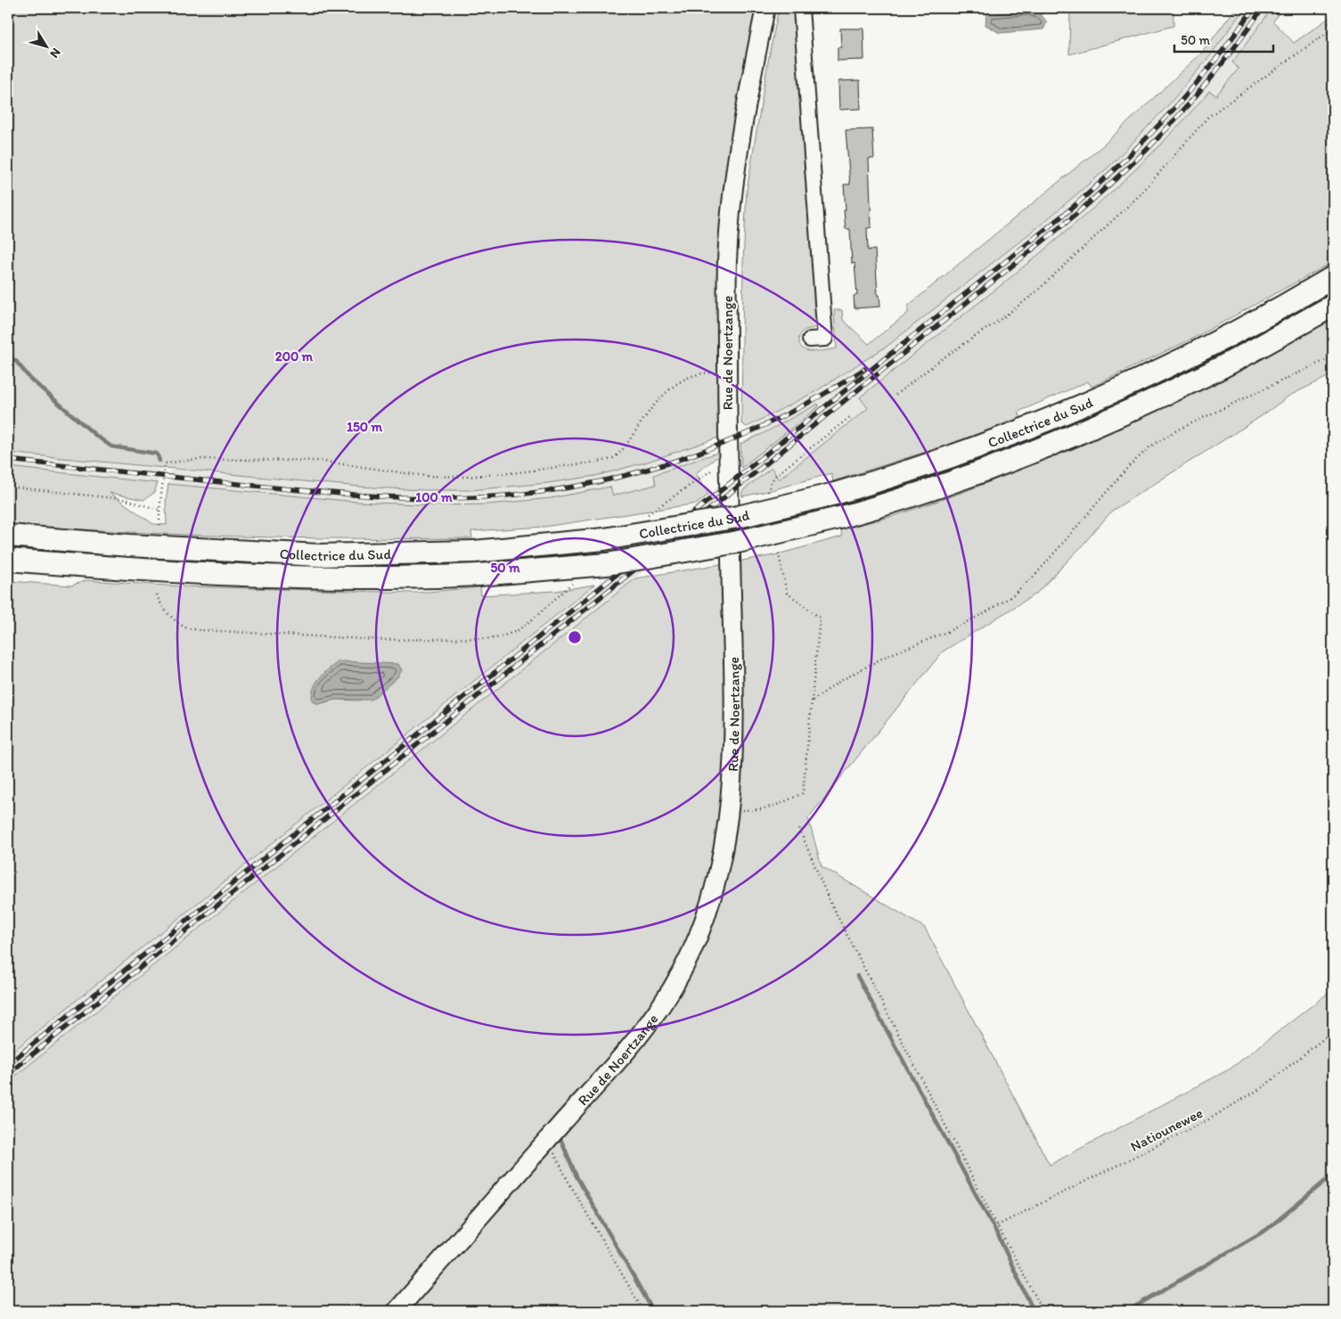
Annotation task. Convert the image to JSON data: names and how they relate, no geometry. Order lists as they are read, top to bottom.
{
  "streets": {
    "highway": ["Collectrice du Sud"],
    "main road": ["Rue de Noertzange"],
    "path": ["Natiounewee"]
  },
  "scale_bar": "50 m",
  "north": "bottom right",
  "rings": [
    "200 m",
    "150 m",
    "100 m",
    "50 m"
  ]
}
